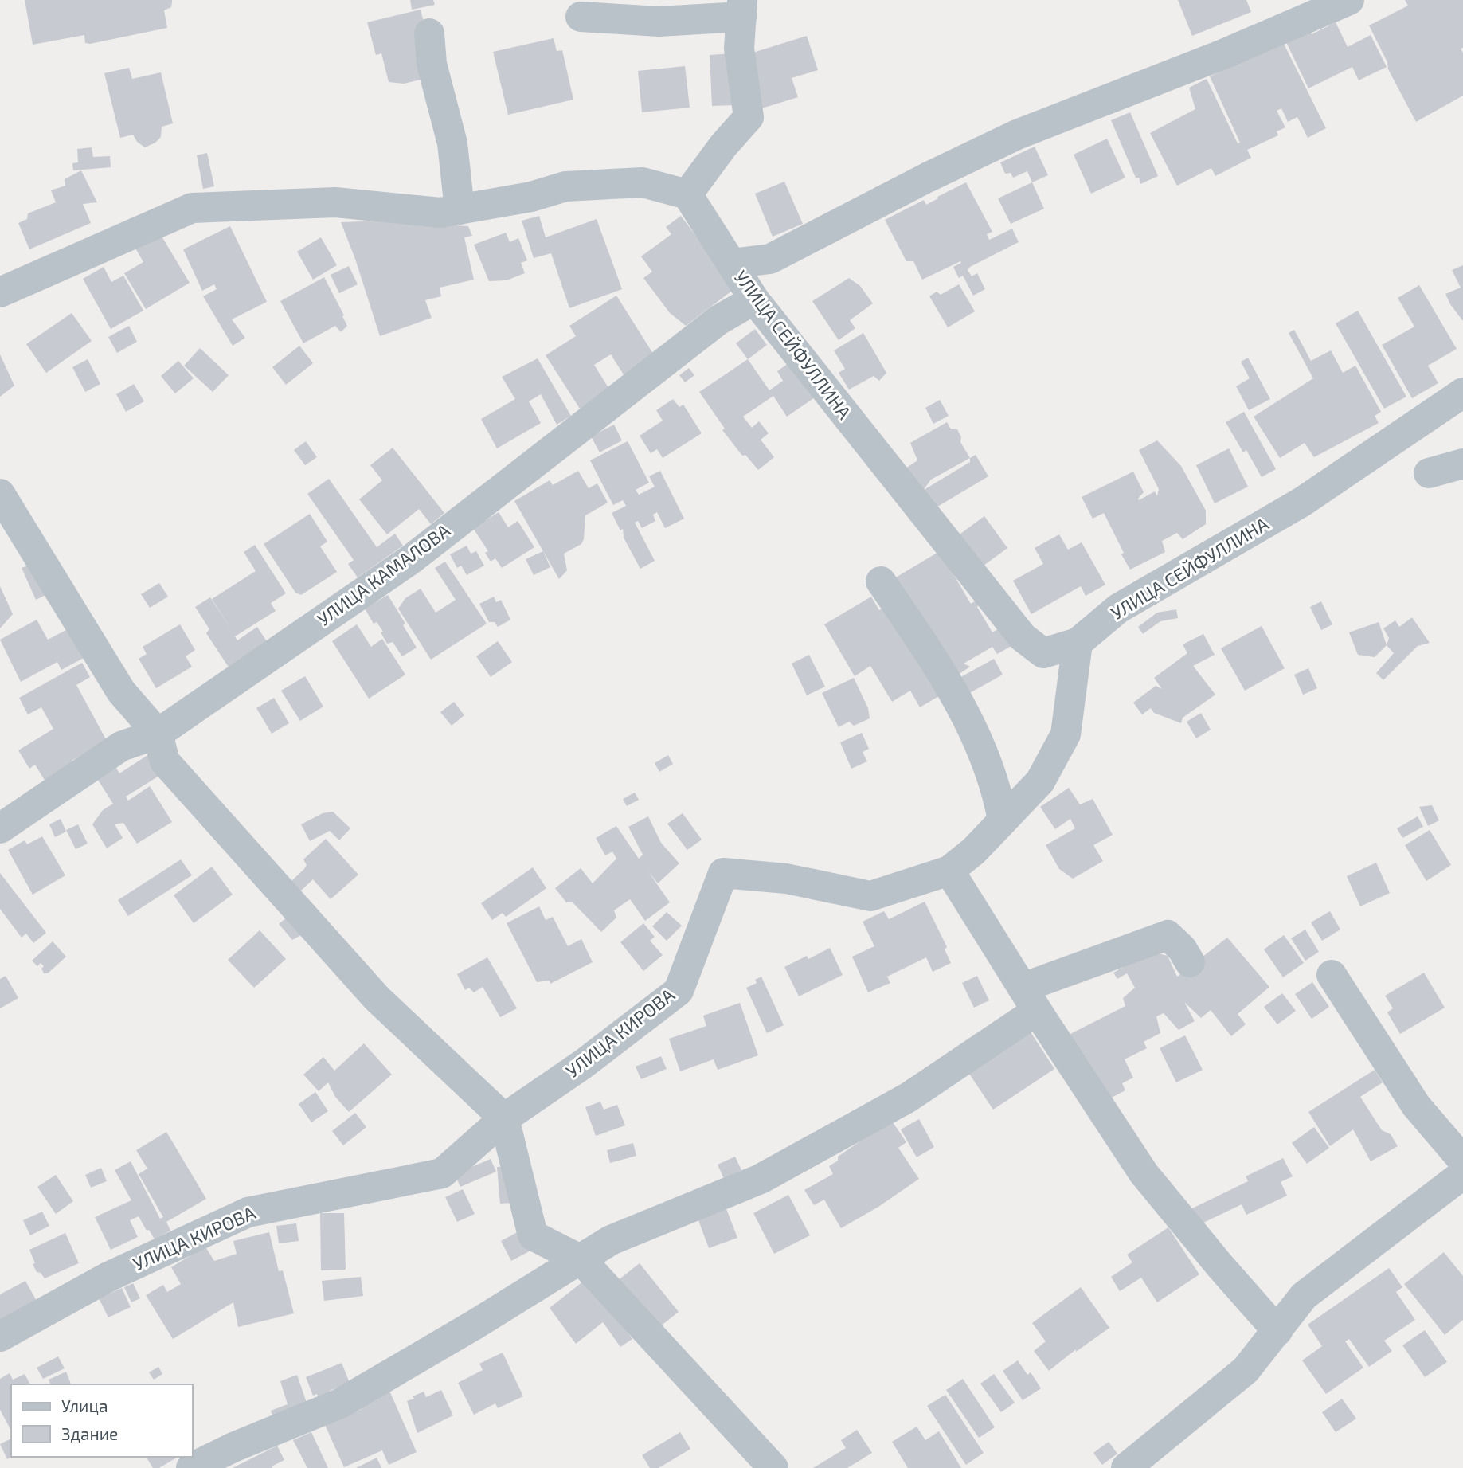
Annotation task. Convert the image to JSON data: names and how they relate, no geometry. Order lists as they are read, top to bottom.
{
  "streets": {
    "street": ["УЛИЦА СЕЙФУЛЛИНА", "УЛИЦА КАМАЛОВА", "УЛИЦА КИРОВА"]
  },
  "crossings": [
    ["УЛИЦА СЕЙФУЛЛИНА", "УЛИЦА КАМАЛОВА"],
    ["УЛИЦА СЕЙФУЛЛИНА", "УЛИЦА КИРОВА"]
  ],
  "legend": ["Улица", "Здание"]
}
